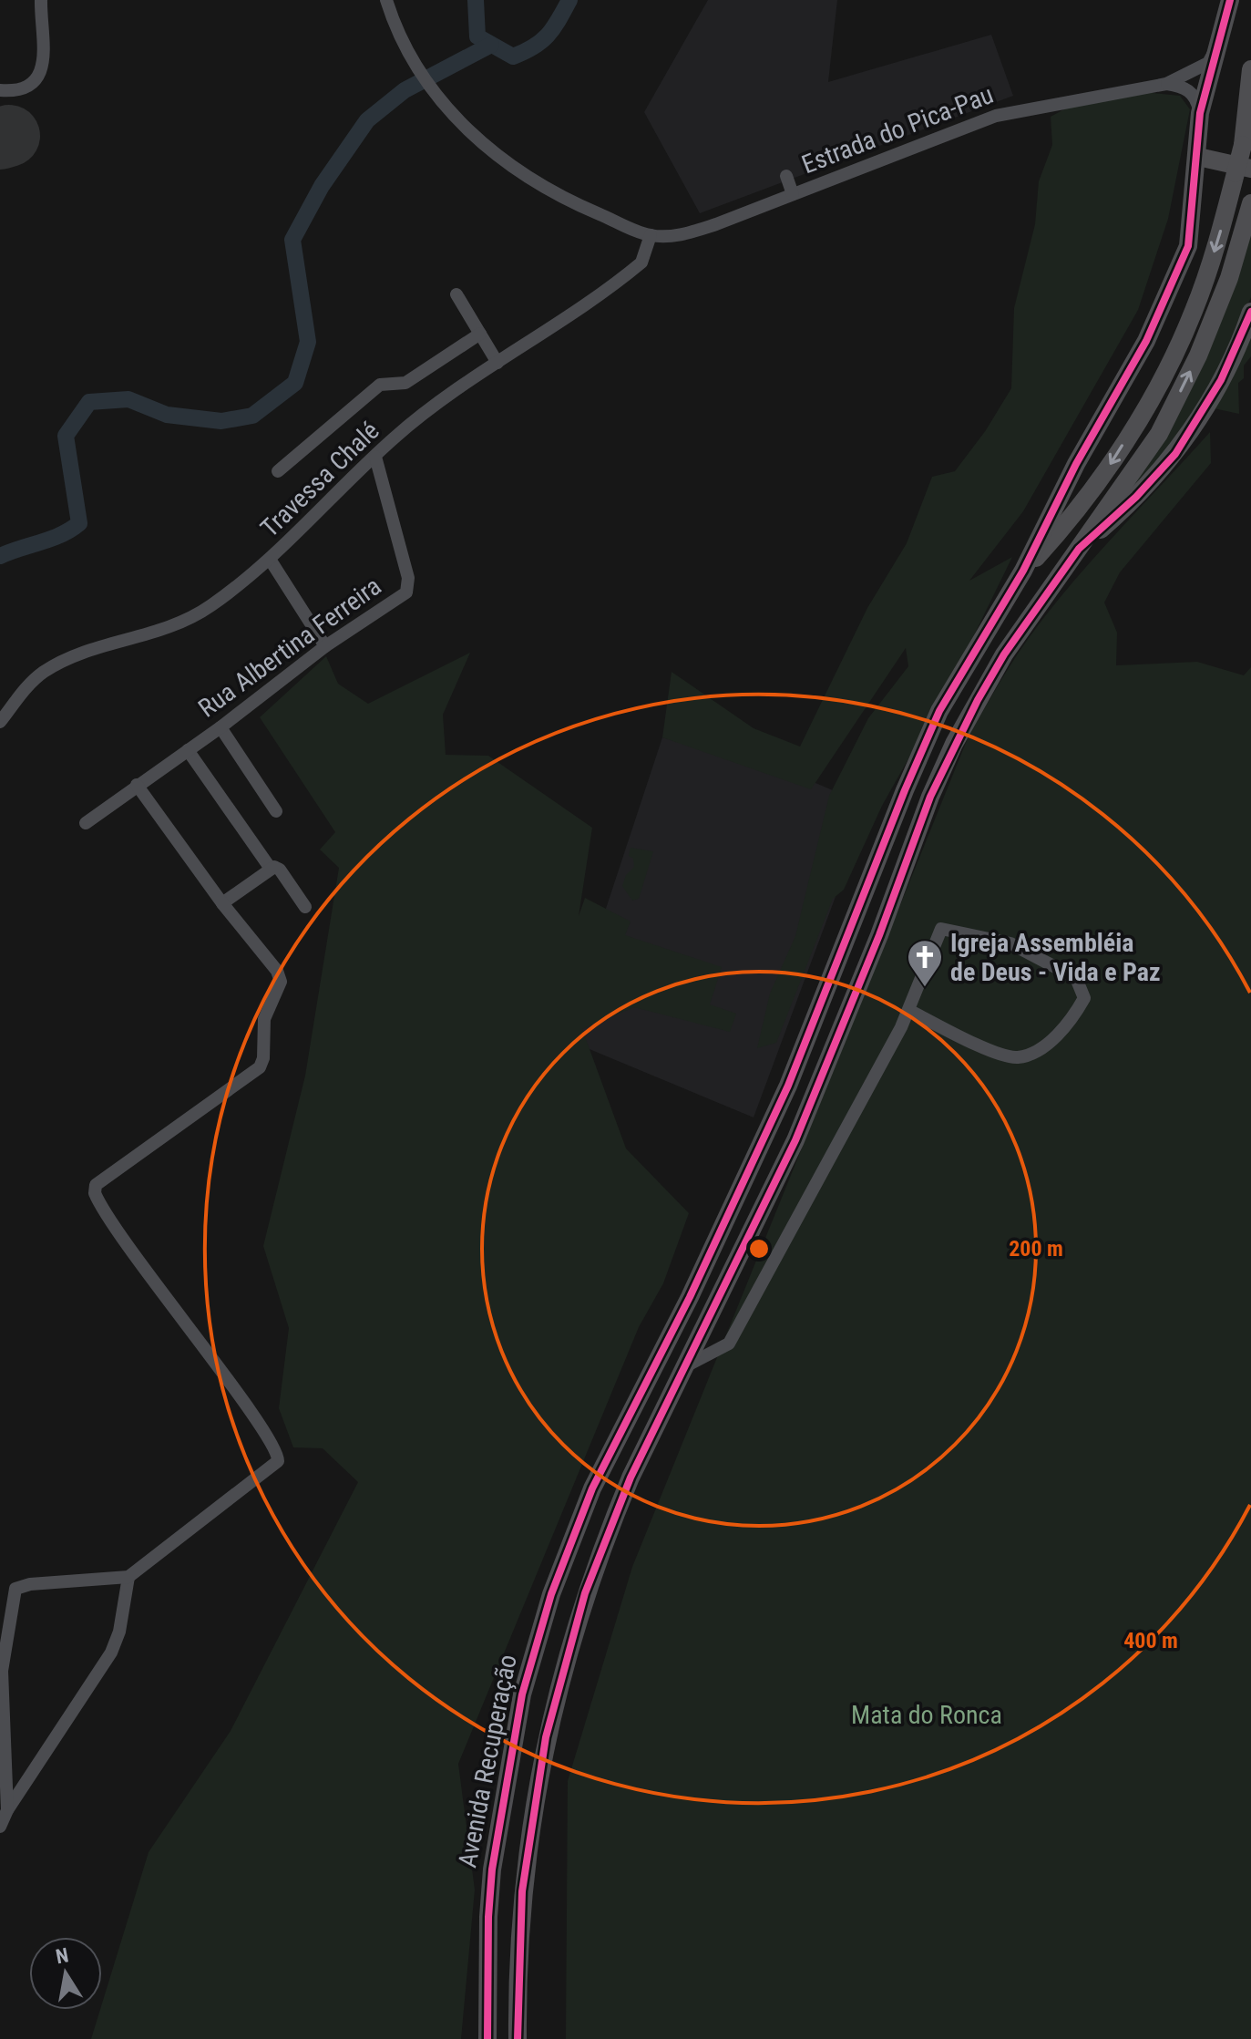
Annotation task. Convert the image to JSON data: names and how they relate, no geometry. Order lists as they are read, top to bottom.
{
  "streets": {
    "highway": ["Avenida Recuperação"],
    "street": ["Estrada do Pica-Pau", "Travessa Chalé", "Rua Albertina Ferreira"]
  },
  "crossings": [
    ["Estrada do Pica-Pau", "Travessa Chalé"],
    ["Travessa Chalé", "Rua Albertina Ferreira"]
  ],
  "parks": ["Mata do Ronca"],
  "places": {
    "church": ["Igreja Assembléia de Deus - Vida e Paz"]
  },
  "north": "top",
  "rings": ["200 m", "400 m"]
}
